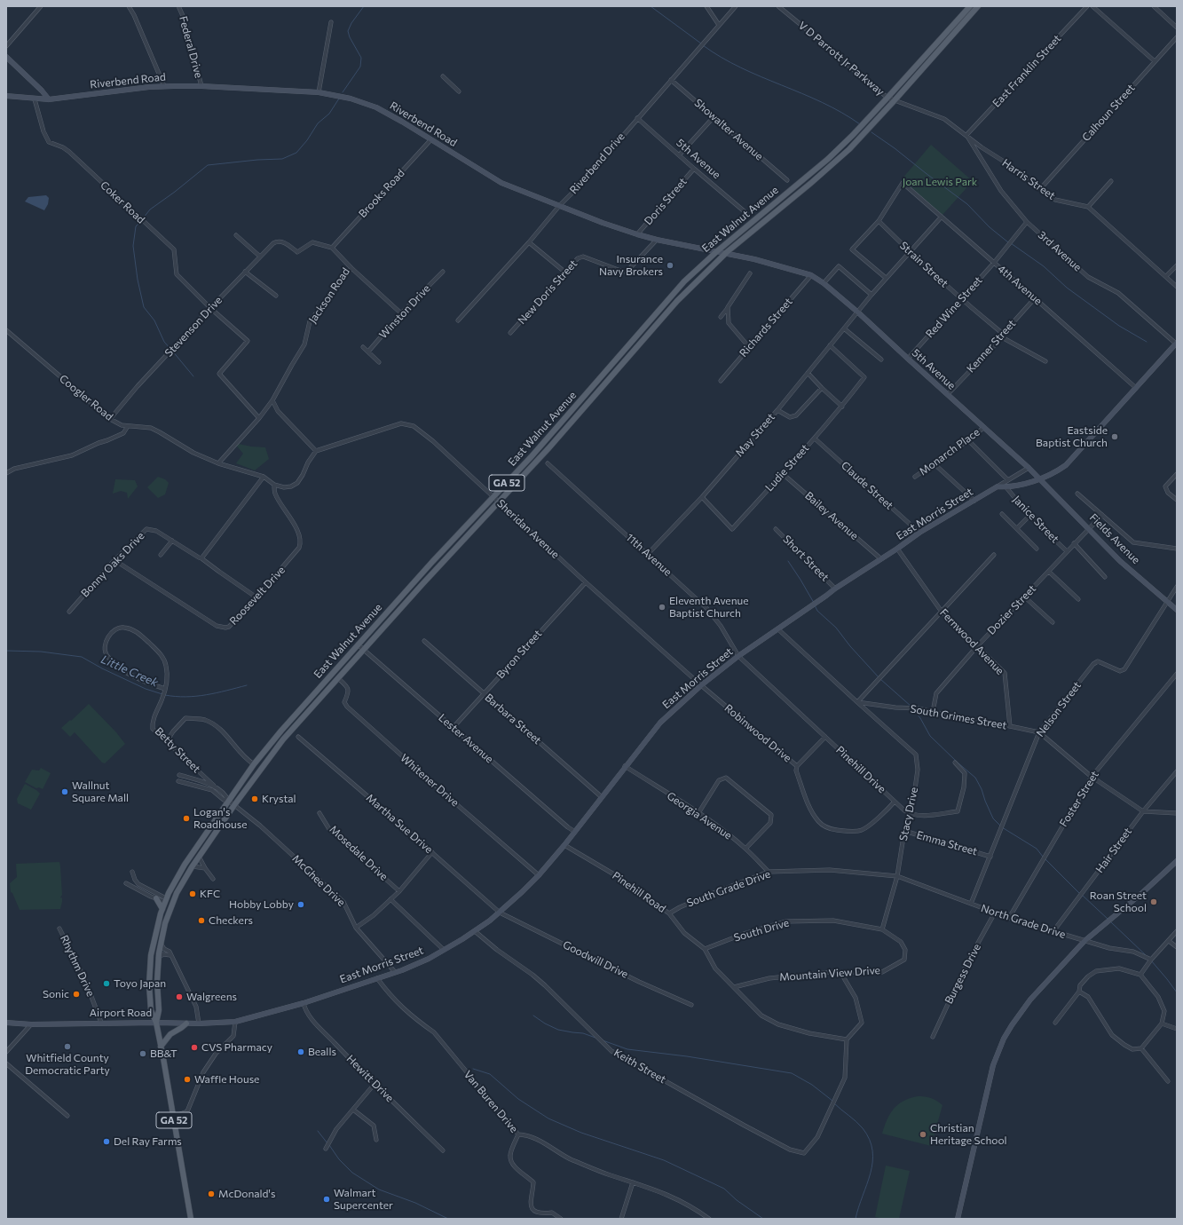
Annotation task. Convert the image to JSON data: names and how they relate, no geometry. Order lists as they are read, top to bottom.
{
  "streets": {
    "main road": ["East Walnut Avenue", "GA 52"],
    "street": [
      "Federal Drive",
      "V D Parrott Jr Parkway",
      "East Franklin Street",
      "Riverbend Road",
      "Calhoun Street",
      "Showalter Avenue",
      "5th Avenue",
      "Riverbend Drive",
      "Harris Street",
      "Brooks Road",
      "Doris Street",
      "Coker Road",
      "3rd Avenue",
      "Strain Street",
      "4th Avenue",
      "New Doris Street",
      "Jackson Road",
      "Red Wine Street",
      "Winston Drive",
      "Stevenson Drive",
      "Richards Street",
      "Kenner Street",
      "Coogler Road",
      "May Street",
      "Monarch Place",
      "Ludie Street",
      "Claude Street",
      "East Morris Street",
      "Bailey Avenue",
      "Janice Street",
      "Sheridan Avenue",
      "Fields Avenue",
      "11th Avenue",
      "Short Street",
      "Bonny Oaks Drive",
      "Roosevelt Drive",
      "Dozier Street",
      "Fernwood Avenue",
      "Byron Street",
      "Nelson Street",
      "South Grimes Street",
      "Barbara Street",
      "Robinwood Drive",
      "Lester Avenue",
      "Betty Street",
      "Pinehill Drive",
      "Whitener Drive",
      "Foster Street",
      "Stacy Drive",
      "Georgia Avenue",
      "Martha Sue Drive",
      "Emma Street",
      "Hair Street",
      "Mosedale Drive",
      "McGhee Drive",
      "South Grade Drive",
      "Pinehill Road",
      "North Grade Drive",
      "South Drive",
      "Goodwill Drive",
      "Rhythm Drive",
      "Mountain View Drive",
      "Burgess Drive",
      "Airport Road",
      "Keith Street",
      "Hewitt Drive",
      "Van Buren Drive"
    ]
  },
  "crossings": [
    ["Federal Drive", "Riverbend Road"],
    ["V D Parrott Jr Parkway", "Harris Street"],
    ["V D Parrott Jr Parkway", "East Walnut Avenue"],
    ["East Franklin Street", "Harris Street"],
    ["East Franklin Street", "3rd Avenue"],
    ["Riverbend Road", "5th Avenue"],
    ["Riverbend Road", "Riverbend Drive"],
    ["Riverbend Road", "Brooks Road"],
    ["Riverbend Road", "Doris Street"],
    ["Riverbend Road", "Coker Road"],
    ["Riverbend Road", "East Walnut Avenue"],
    ["Riverbend Road", "New Doris Street"],
    ["Riverbend Road", "Richards Street"],
    ["Calhoun Street", "Harris Street"],
    ["Showalter Avenue", "Riverbend Drive"],
    ["5th Avenue", "Riverbend Drive"],
    ["5th Avenue", "Doris Street"],
    ["5th Avenue", "Red Wine Street"],
    ["5th Avenue", "Richards Street"],
    ["5th Avenue", "Kenner Street"],
    ["5th Avenue", "May Street"],
    ["5th Avenue", "Monarch Place"],
    ["5th Avenue", "Fields Avenue"],
    ["Harris Street", "East Walnut Avenue"],
    ["Harris Street", "3rd Avenue"],
    ["Brooks Road", "Jackson Road"],
    ["Brooks Road", "Stevenson Drive"],
    ["Coker Road", "Jackson Road"],
    ["Coker Road", "Stevenson Drive"],
    ["East Walnut Avenue", "Sheridan Avenue"],
    ["East Walnut Avenue", "Lester Avenue"],
    ["East Walnut Avenue", "Betty Street"],
    ["East Walnut Avenue", "Whitener Drive"],
    ["East Walnut Avenue", "McGhee Drive"],
    ["East Walnut Avenue", "Airport Road"],
    ["3rd Avenue", "Red Wine Street"],
    ["Strain Street", "4th Avenue"],
    ["Strain Street", "Red Wine Street"],
    ["Strain Street", "Kenner Street"],
    ["Strain Street", "May Street"],
    ["4th Avenue", "Red Wine Street"],
    ["4th Avenue", "Kenner Street"],
    ["4th Avenue", "May Street"],
    ["Jackson Road", "Stevenson Drive"],
    ["Stevenson Drive", "Coogler Road"],
    ["Coogler Road", "Roosevelt Drive"],
    ["May Street", "Ludie Street"],
    ["May Street", "11th Avenue"],
    ["Ludie Street", "Claude Street"],
    ["Ludie Street", "Bailey Avenue"],
    ["Claude Street", "East Morris Street"],
    ["East Morris Street", "Bailey Avenue"],
    ["East Morris Street", "Sheridan Avenue"],
    ["East Morris Street", "11th Avenue"],
    ["East Morris Street", "Short Street"],
    ["East Morris Street", "Fernwood Avenue"],
    ["East Morris Street", "Barbara Street"],
    ["East Morris Street", "Robinwood Drive"],
    ["East Morris Street", "Lester Avenue"],
    ["East Morris Street", "Pinehill Drive"],
    ["East Morris Street", "Whitener Drive"],
    ["East Morris Street", "Georgia Avenue"],
    ["East Morris Street", "Martha Sue Drive"],
    ["East Morris Street", "McGhee Drive"],
    ["East Morris Street", "Pinehill Road"],
    ["East Morris Street", "Goodwill Drive"],
    ["East Morris Street", "Airport Road"],
    ["East Morris Street", "Keith Street"],
    ["East Morris Street", "Hewitt Drive"],
    ["East Morris Street", "Van Buren Drive"],
    ["Janice Street", "Dozier Street"],
    ["Sheridan Avenue", "Byron Street"],
    ["Sheridan Avenue", "Robinwood Drive"],
    ["Fields Avenue", "Dozier Street"],
    ["Fields Avenue", "Nelson Street"],
    ["11th Avenue", "Pinehill Drive"],
    ["Bonny Oaks Drive", "Roosevelt Drive"],
    ["Dozier Street", "Fernwood Avenue"],
    ["Dozier Street", "South Grimes Street"],
    ["Fernwood Avenue", "South Grimes Street"],
    ["Byron Street", "Barbara Street"],
    ["Byron Street", "Lester Avenue"],
    ["Nelson Street", "South Grimes Street"],
    ["Nelson Street", "Emma Street"],
    ["Nelson Street", "North Grade Drive"],
    ["South Grimes Street", "Stacy Drive"],
    ["Robinwood Drive", "Pinehill Drive"],
    ["Betty Street", "McGhee Drive"],
    ["Pinehill Drive", "Stacy Drive"],
    ["Foster Street", "North Grade Drive"],
    ["Stacy Drive", "Emma Street"],
    ["Stacy Drive", "South Grade Drive"],
    ["Stacy Drive", "North Grade Drive"],
    ["Stacy Drive", "South Drive"],
    ["Stacy Drive", "Mountain View Drive"],
    ["Georgia Avenue", "South Grade Drive"],
    ["Martha Sue Drive", "Goodwill Drive"],
    ["Hair Street", "North Grade Drive"],
    ["South Grade Drive", "Pinehill Road"],
    ["South Grade Drive", "North Grade Drive"],
    ["Pinehill Road", "South Drive"],
    ["Pinehill Road", "Mountain View Drive"],
    ["Pinehill Road", "Keith Street"],
    ["North Grade Drive", "Burgess Drive"],
    ["South Drive", "Mountain View Drive"],
    ["Rhythm Drive", "Airport Road"]
  ],
  "water": ["Little Creek"],
  "parks": ["Joan Lewis Park"],
  "places": [
    "Insurance Navy Brokers",
    "Eastside Baptist Church",
    "Eleventh Avenue Baptist Church",
    "Wallnut Square Mall",
    "Krystal",
    "Logan's Roadhouse",
    "KFC",
    "Roan Street School",
    "Hobby Lobby",
    "Checkers",
    "Toyo Japan",
    "Sonic",
    "Walgreens",
    "Whitfield County Democratic Party",
    "CVS Pharmacy",
    "Bealls",
    "BB&T",
    "Waffle House",
    "Christian Heritage School",
    "Del Ray Farms",
    "McDonald's",
    "Walmart Supercenter"
  ]
}
